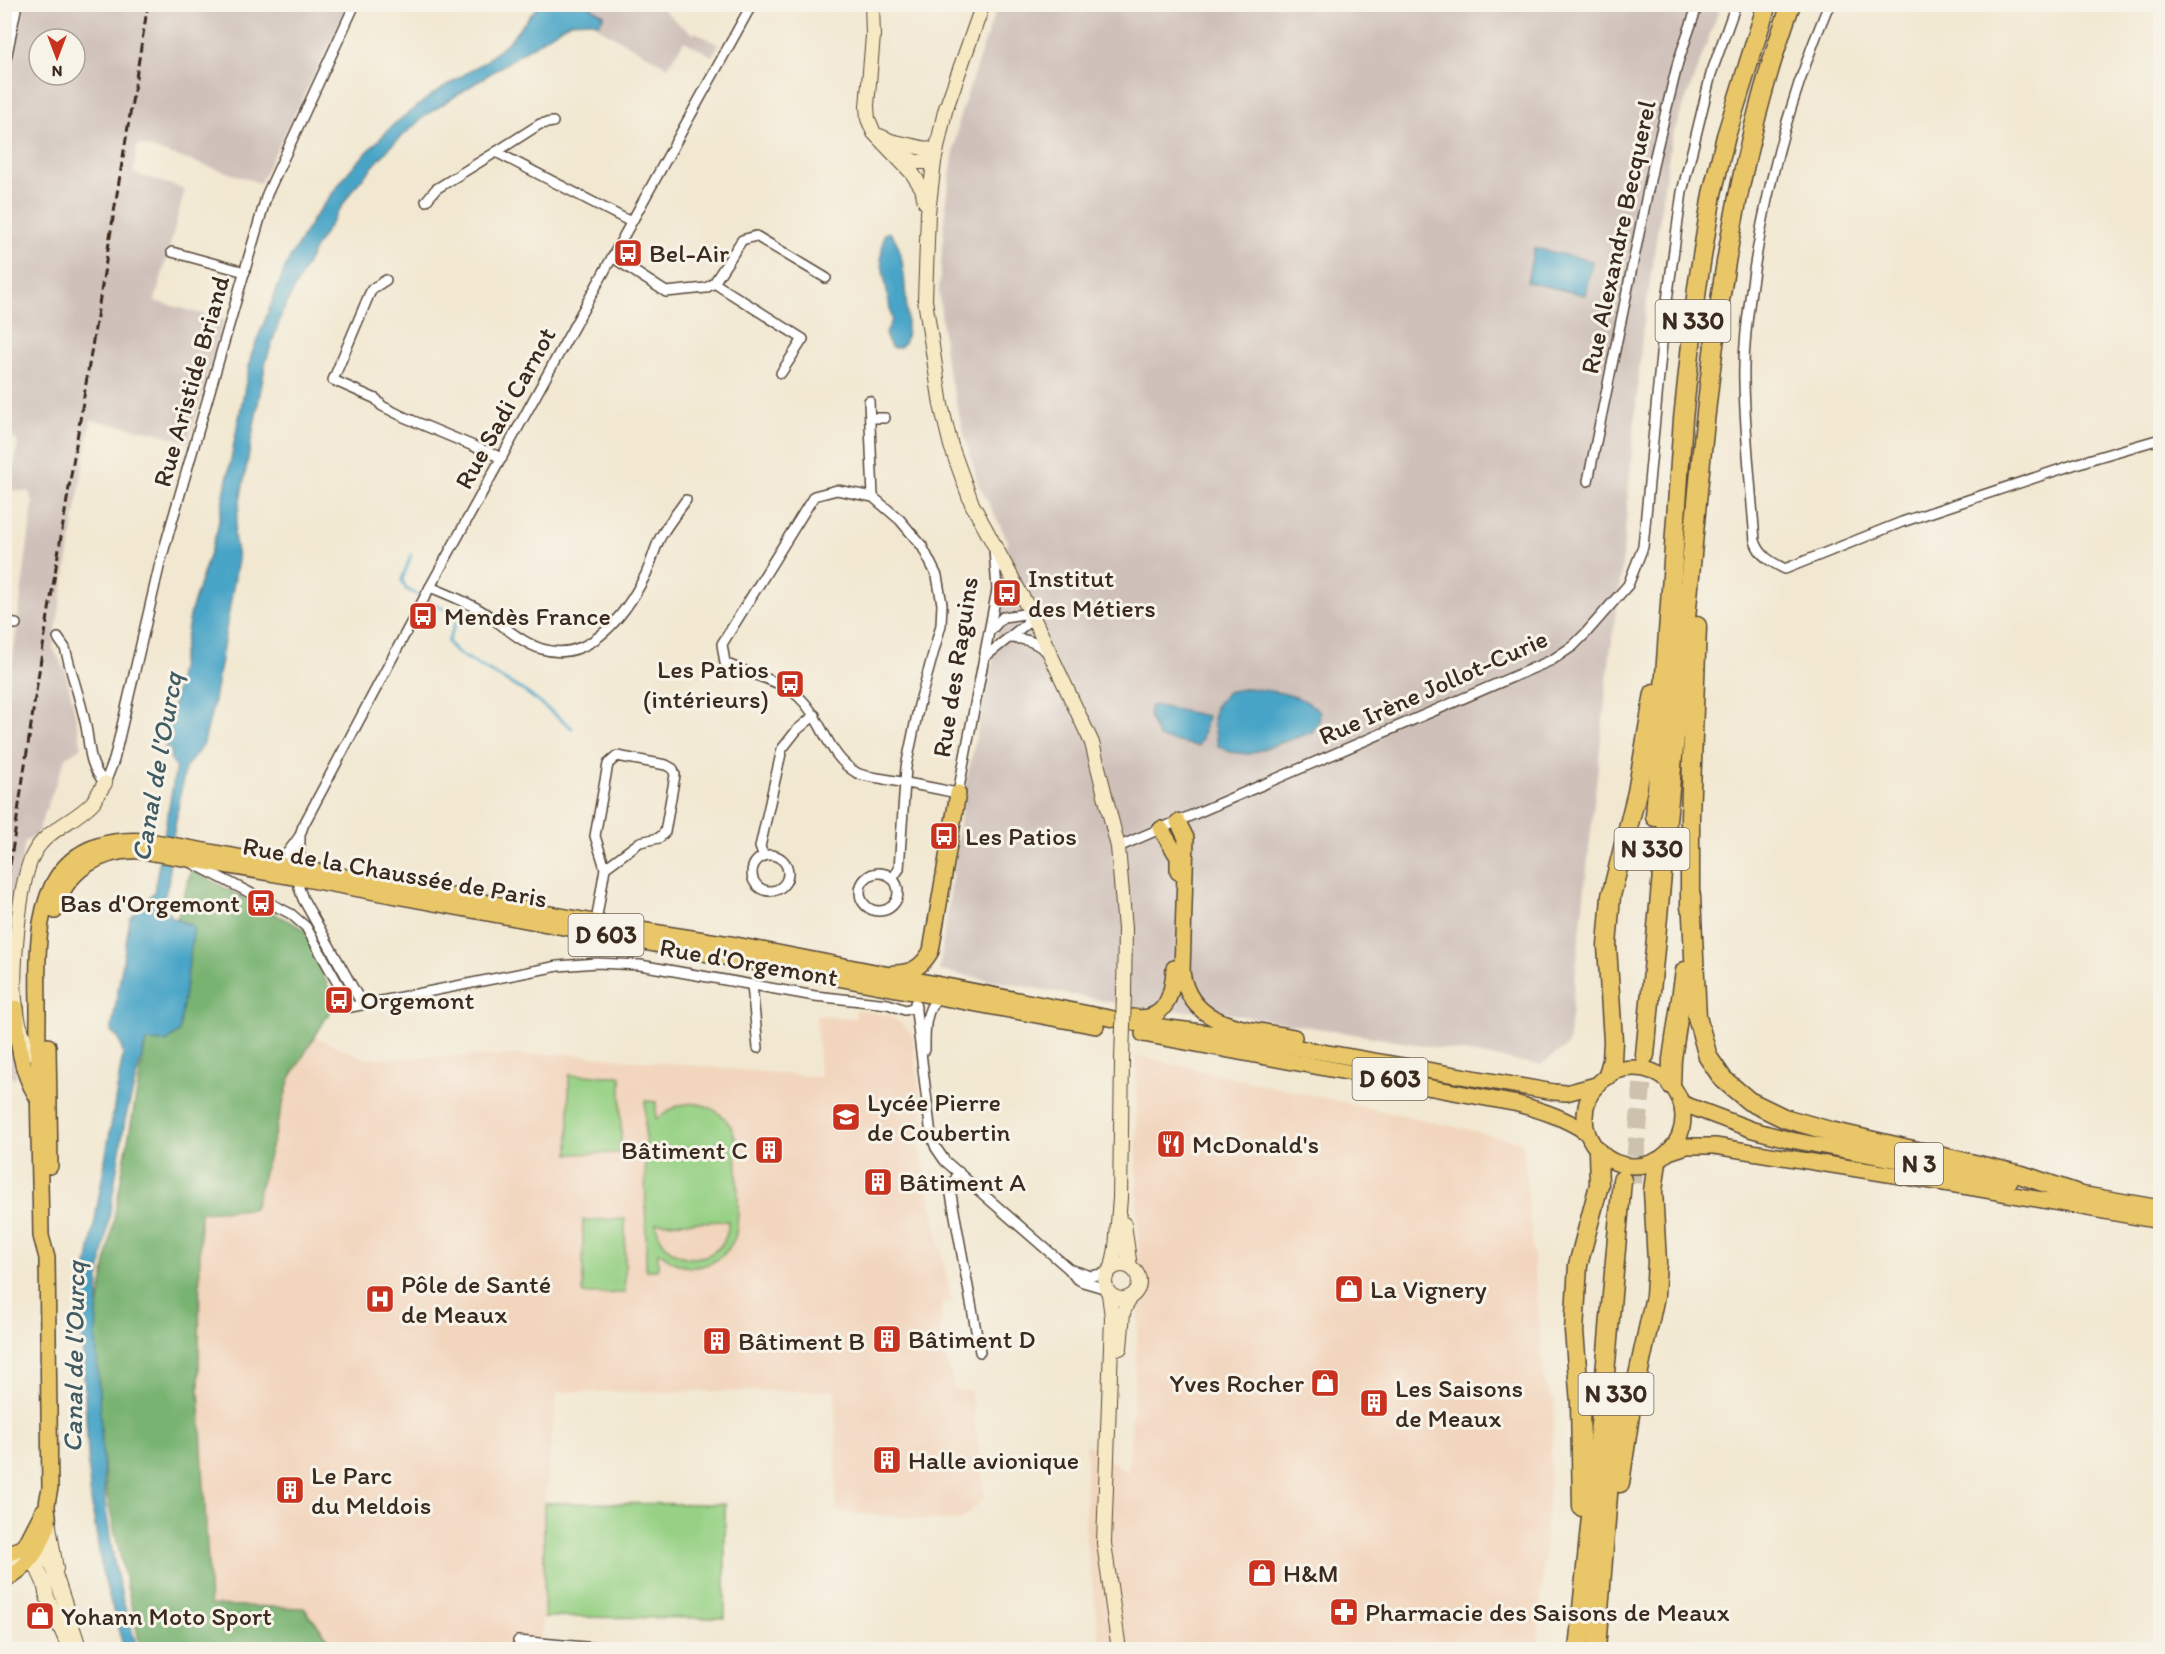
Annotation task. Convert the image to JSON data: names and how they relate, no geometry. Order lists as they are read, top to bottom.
{
  "streets": {
    "highway": ["N 330"],
    "main road": ["Rue de la Chaussée de Paris", "D 603", "N 3"],
    "street": [
      "Rue Alexandre Becquerel",
      "Rue Aristide Briand",
      "Rue Sadi Carnot",
      "Rue des Raguins",
      "Rue Irène Jollot-Curie",
      "Rue d'Orgemont"
    ]
  },
  "crossings": [
    ["Rue Sadi Carnot", "Rue de la Chaussée de Paris"],
    ["Rue de la Chaussée de Paris", "D 603"],
    ["Rue de la Chaussée de Paris", "Rue d'Orgemont"],
    ["D 603", "Rue d'Orgemont"],
    ["D 603", "N 3"]
  ],
  "water": ["Canal de l'Ourcq"],
  "places": {
    "bus stop": [
      "Bel-Air",
      "Institut des Métiers",
      "Mendès France",
      "Les Patios (intérieurs)",
      "Les Patios",
      "Bas d'Orgemont",
      "Orgemont"
    ],
    "school or university": ["Lycée Pierre de Coubertin"],
    "restaurant": ["McDonald's"],
    "building": [
      "Bâtiment C",
      "Bâtiment A",
      "Bâtiment D",
      "Bâtiment B",
      "Les Saisons de Meaux",
      "Halle avionique",
      "Le Parc du Meldois"
    ],
    "shop": [
      "La Vignery",
      "Yves Rocher",
      "H&M",
      "Yohann Moto Sport"
    ],
    "hospital": ["Pôle de Santé de Meaux"],
    "pharmacy": ["Pharmacie des Saisons de Meaux"]
  },
  "north": "bottom"
}
